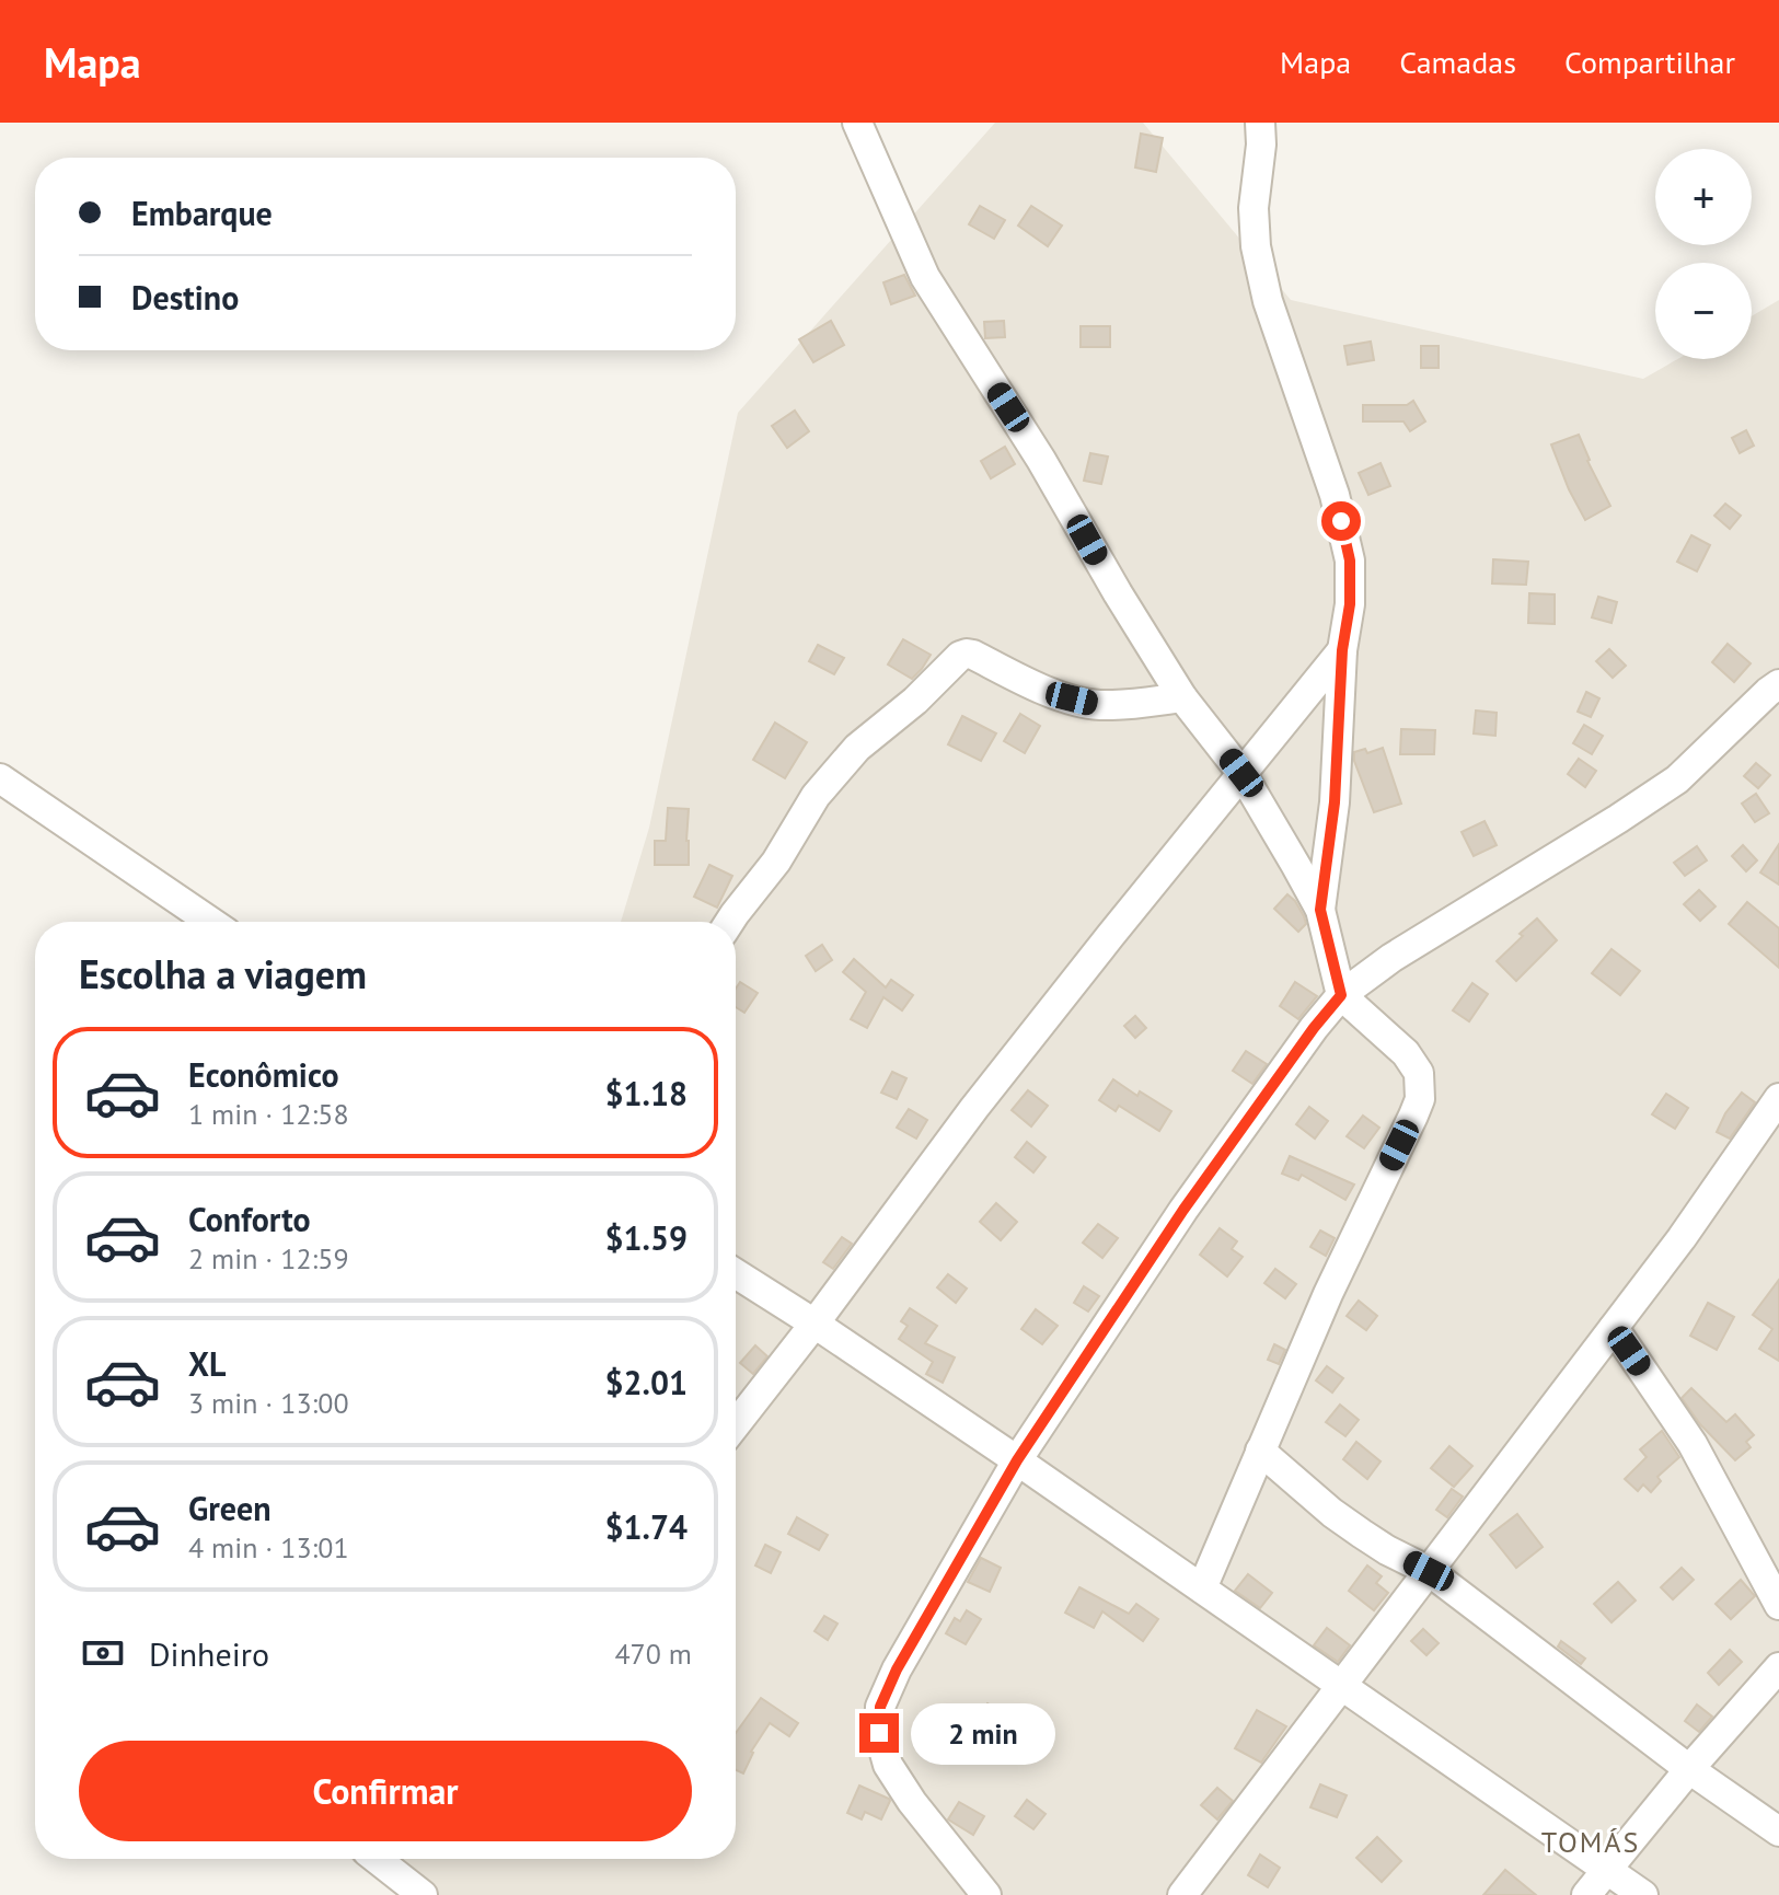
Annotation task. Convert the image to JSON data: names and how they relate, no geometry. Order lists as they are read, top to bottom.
{
  "districts": ["TOMÁS"],
  "page": {
    "header": "Mapa",
    "nav": ["Mapa", "Camadas", "Compartilhar"],
    "map_buttons": ["+", "−"],
    "banner": ["Embarque", "Destino"],
    "heading": "Escolha a viagem",
    "list": [
      {
        "name": "Econômico",
        "note": "1 min · 12:58",
        "value": "$1.18"
      },
      {
        "name": "Conforto",
        "note": "2 min · 12:59",
        "value": "$1.59"
      },
      {
        "name": "XL",
        "note": "3 min · 13:00",
        "value": "$2.01"
      },
      {
        "name": "Green",
        "note": "4 min · 13:01",
        "value": "$1.74"
      }
    ],
    "pay": ["Dinheiro", "470 m"],
    "bubble": "2 min",
    "buttons": "Confirmar"
  }
}
